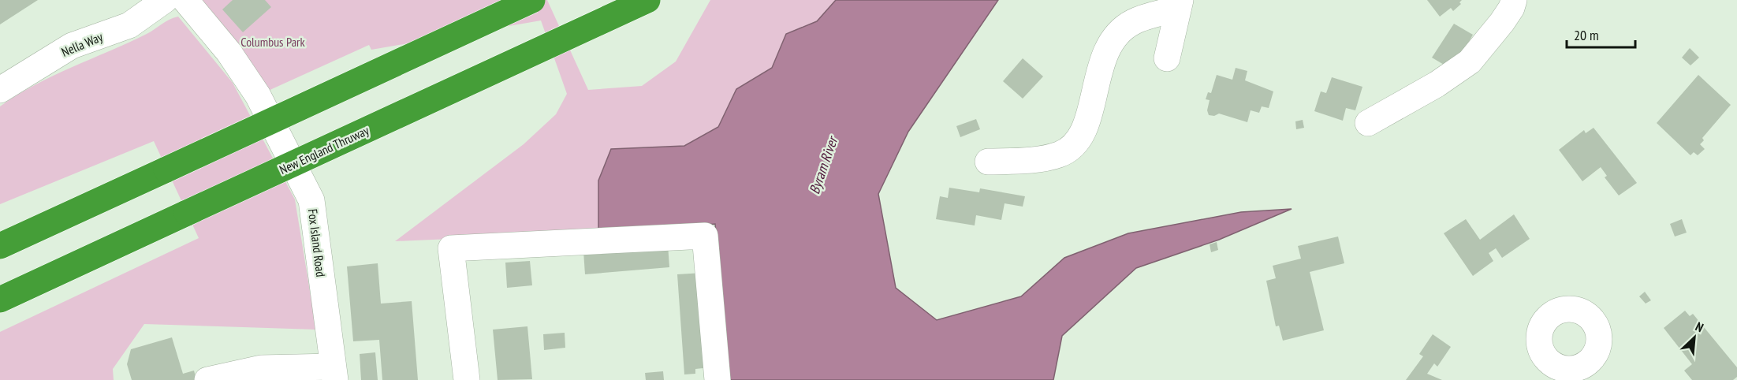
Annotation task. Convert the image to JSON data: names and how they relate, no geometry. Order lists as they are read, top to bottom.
{
  "streets": {
    "highway": ["New England Thruway"],
    "street": ["Nella Way", "Fox Island Road"]
  },
  "water": ["Byram River"],
  "parks": ["Columbus Park"],
  "scale_bar": "20 m",
  "north": "top right"
}
